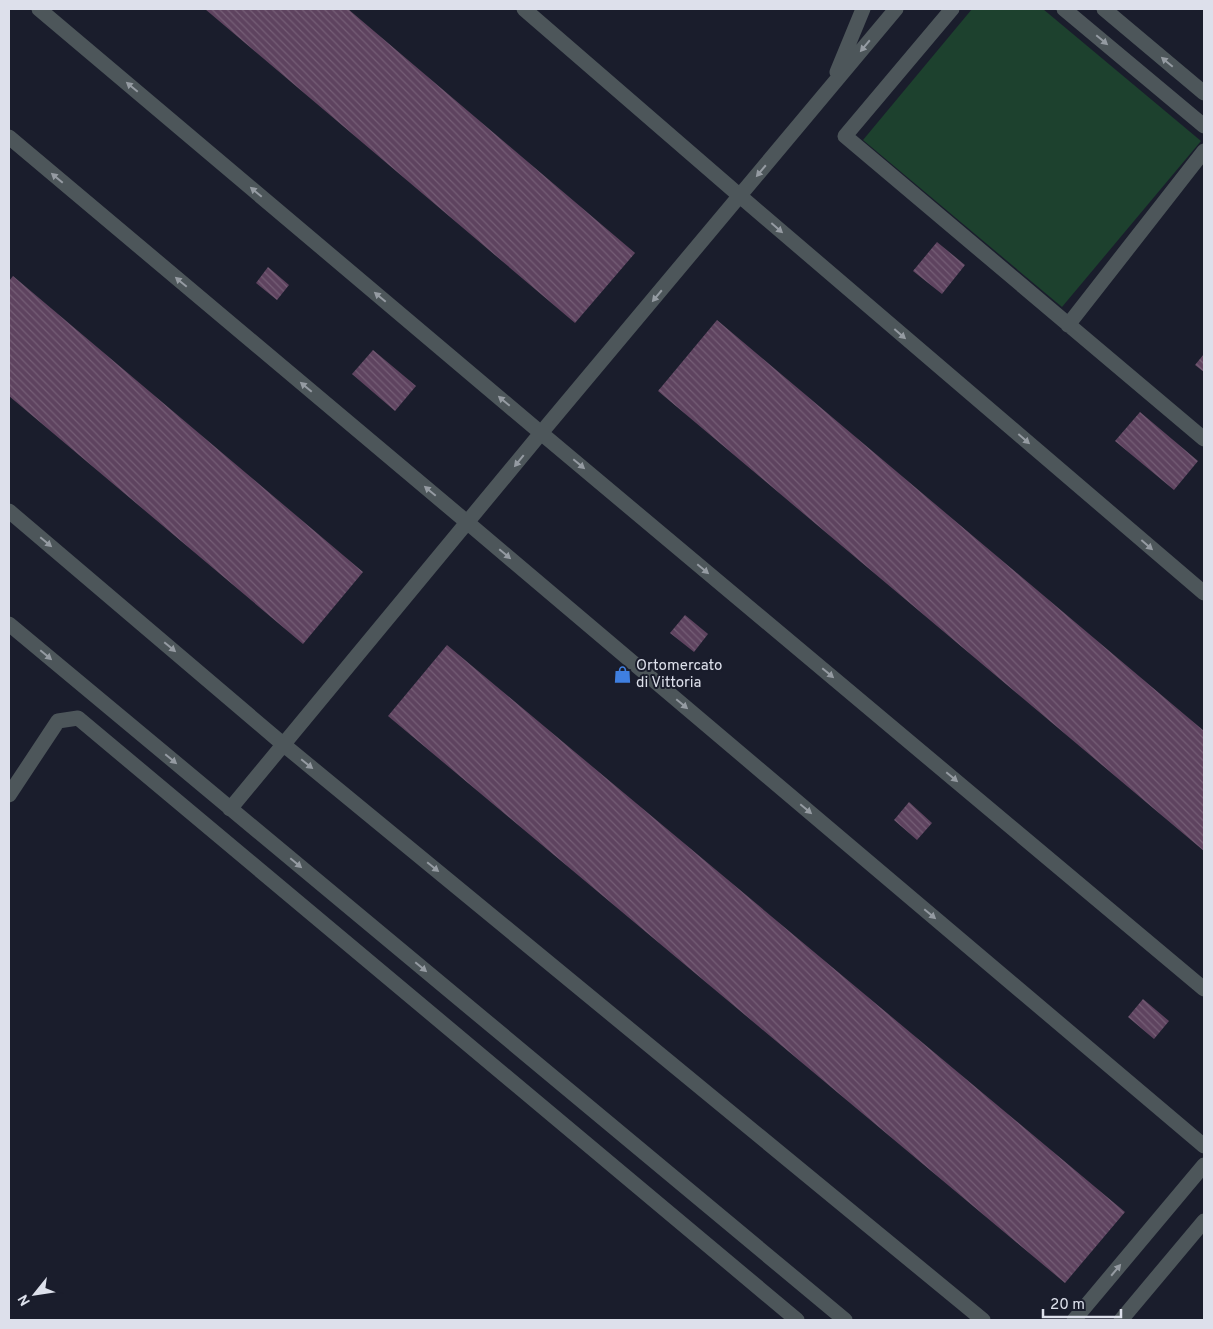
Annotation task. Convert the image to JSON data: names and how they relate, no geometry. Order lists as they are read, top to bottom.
{
  "places": {
    "shop": ["Ortomercato di Vittoria"]
  },
  "scale_bar": "20 m",
  "north": "bottom left"
}
